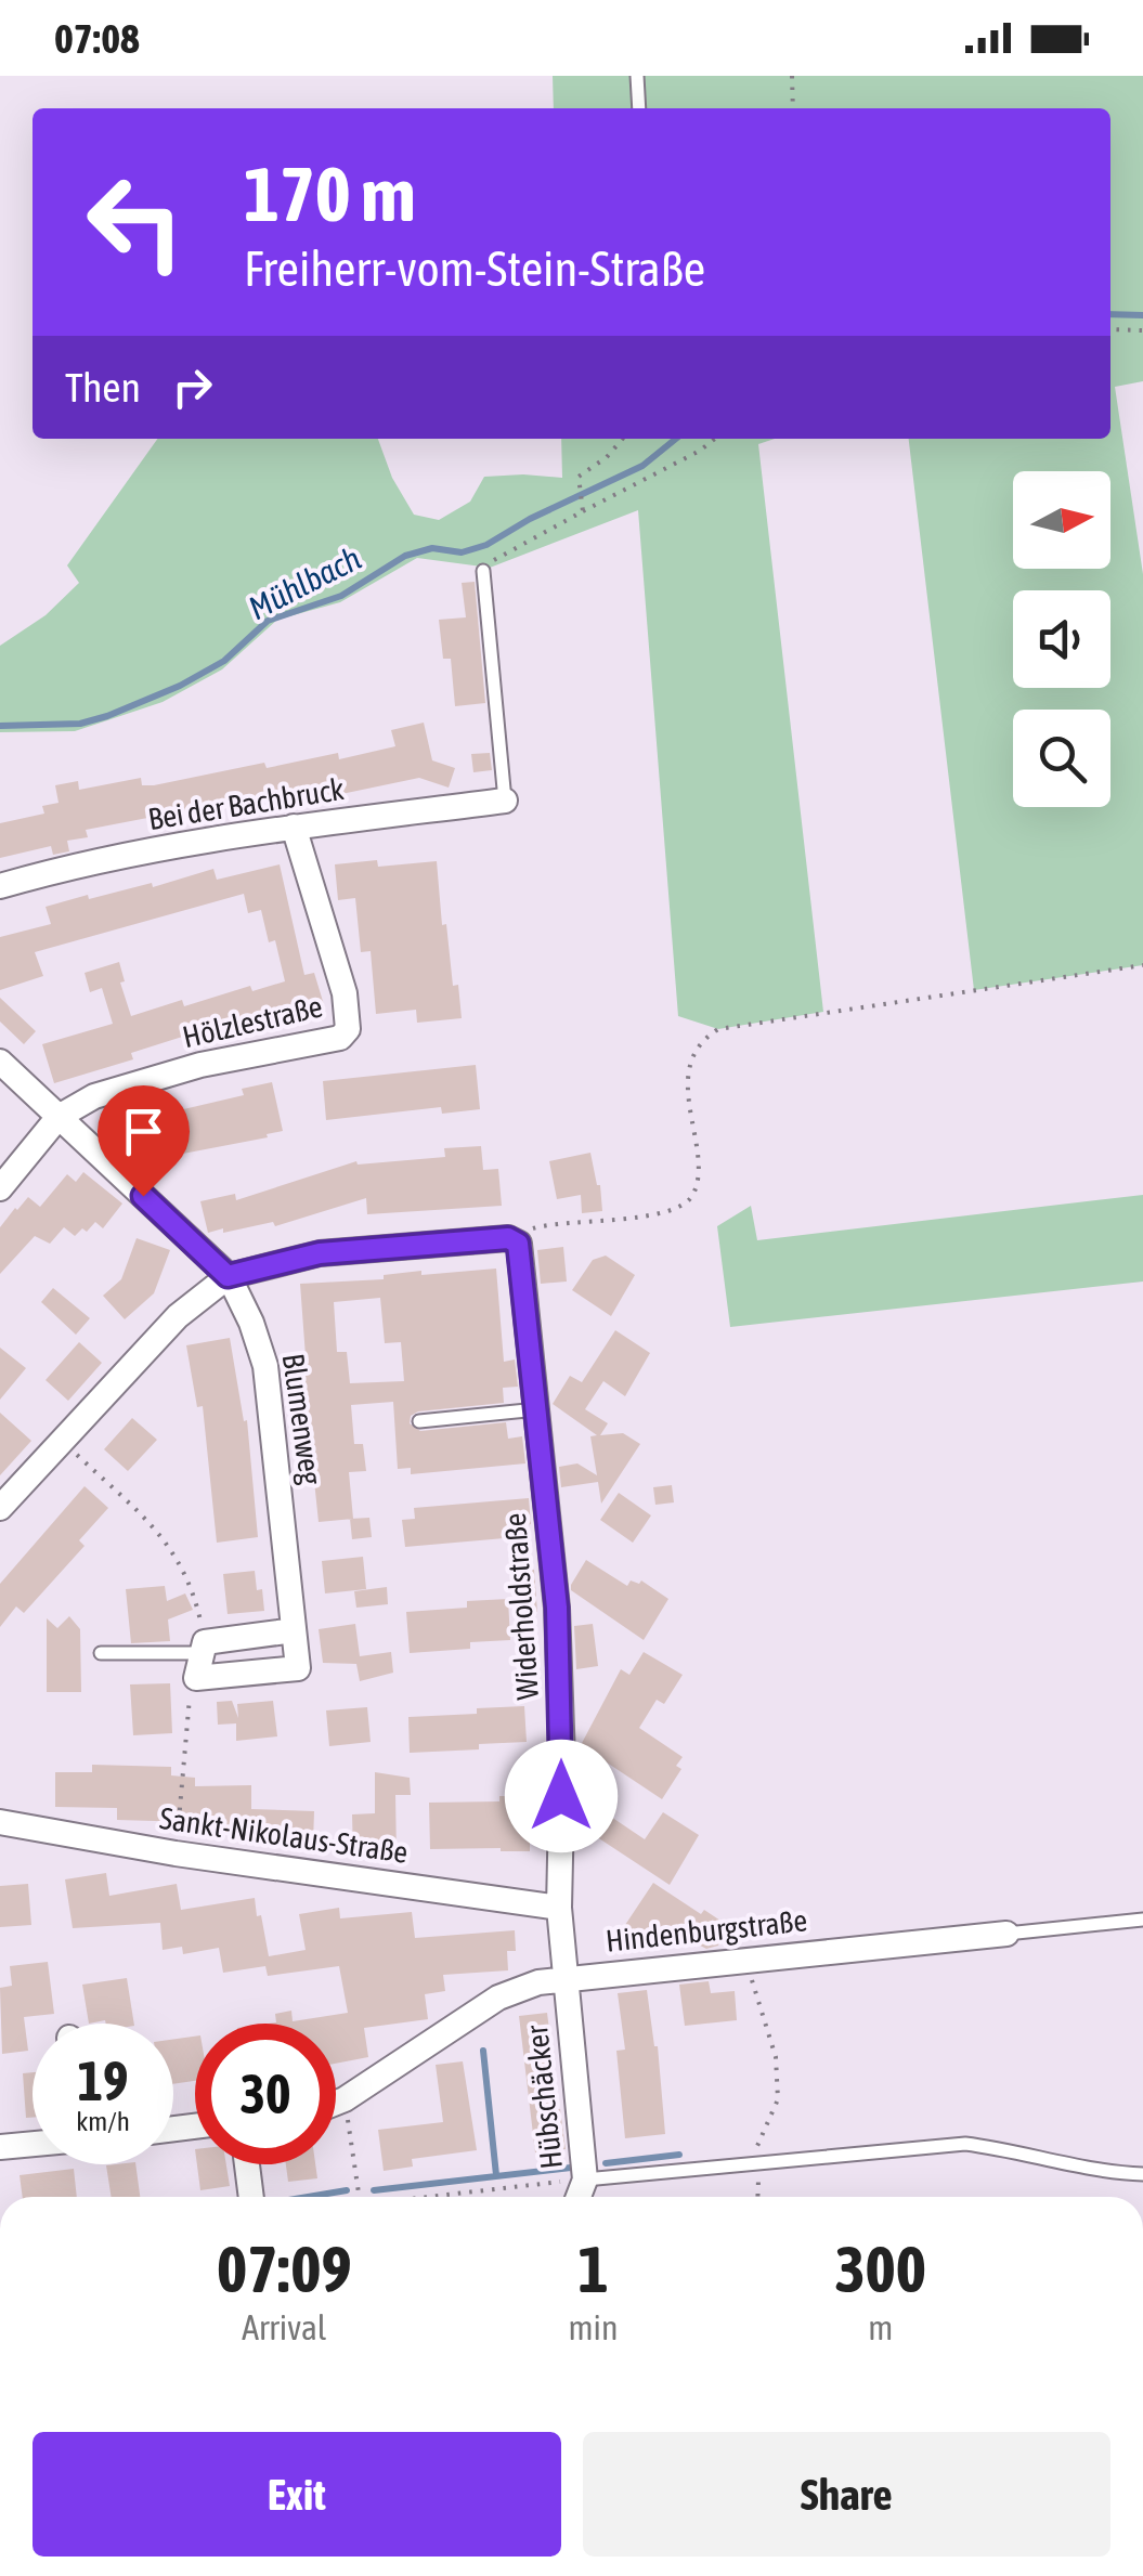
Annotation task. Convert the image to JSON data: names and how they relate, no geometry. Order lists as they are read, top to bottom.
{
  "streets": {
    "street": [
      "Bei der Bachbruck",
      "Hölzlestraße",
      "Blumenweg",
      "Widerholdstraße",
      "Sankt-Nikolaus-Straße",
      "Hindenburgstraße",
      "Hübschäcker"
    ]
  },
  "crossings": [
    ["Bei der Bachbruck", "Hölzlestraße"],
    ["Hölzlestraße", "Blumenweg"],
    ["Widerholdstraße", "Sankt-Nikolaus-Straße"],
    ["Widerholdstraße", "Hindenburgstraße"],
    ["Widerholdstraße", "Hübschäcker"],
    ["Hindenburgstraße", "Hübschäcker"]
  ],
  "water": ["Mühlbach"],
  "north": "right",
  "page": {
    "status": "07:08",
    "turn": ["170 m", "Freiherr-vom-Stein-Straße"],
    "then": "Then",
    "speed": "19 km/h",
    "limit": "30",
    "eta": [
      "07:09",
      "Arrival",
      "1",
      "min",
      "300",
      "m"
    ],
    "buttons": ["Exit", "Share"]
  }
}
